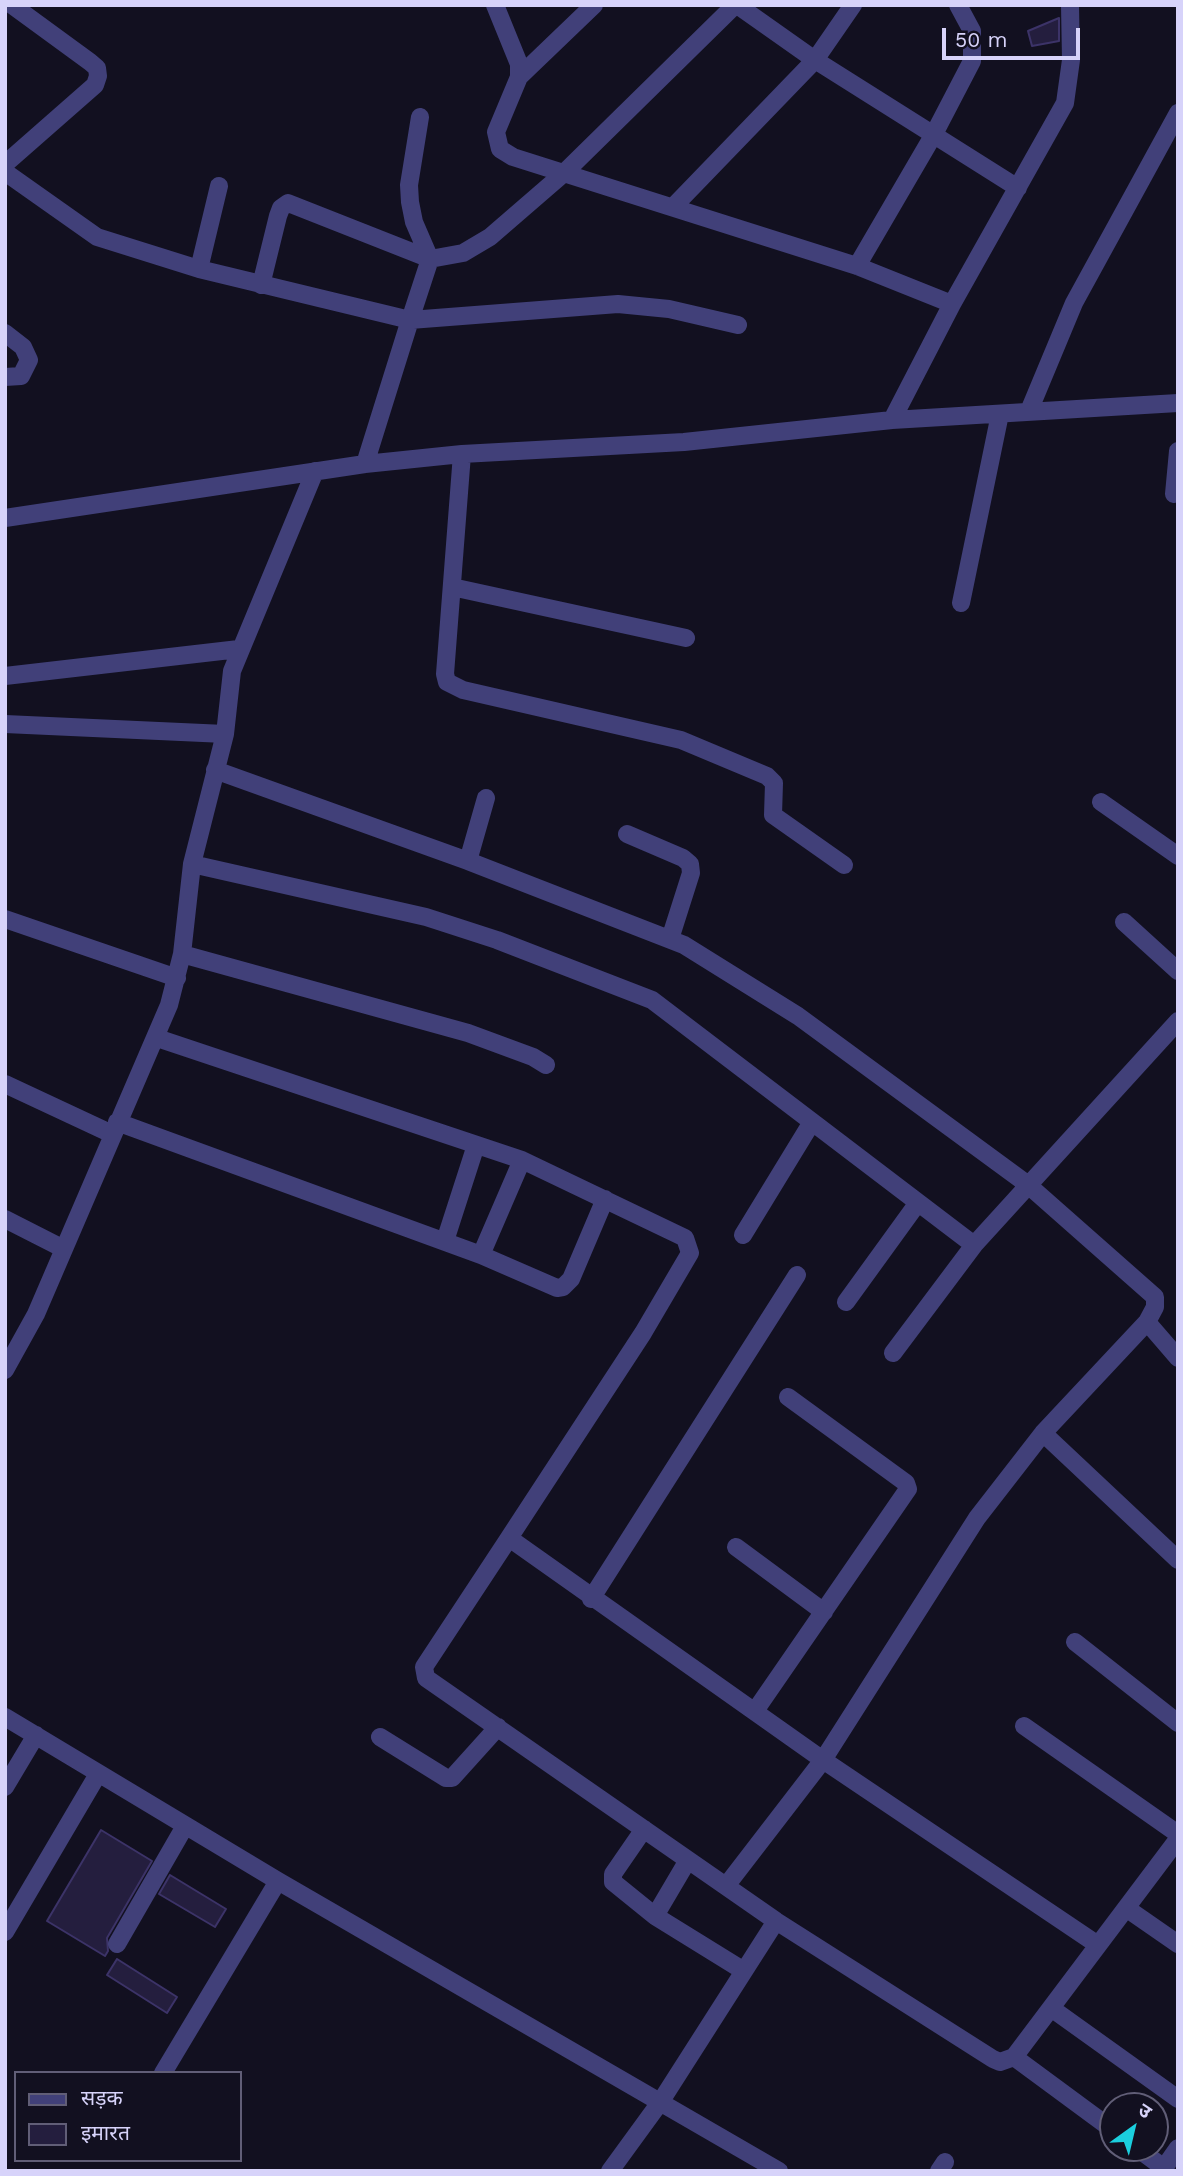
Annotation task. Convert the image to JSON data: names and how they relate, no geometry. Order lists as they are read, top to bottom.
{
  "legend": ["सड़क", "इमारत"],
  "scale_bar": "50 m",
  "north": "top right"
}
